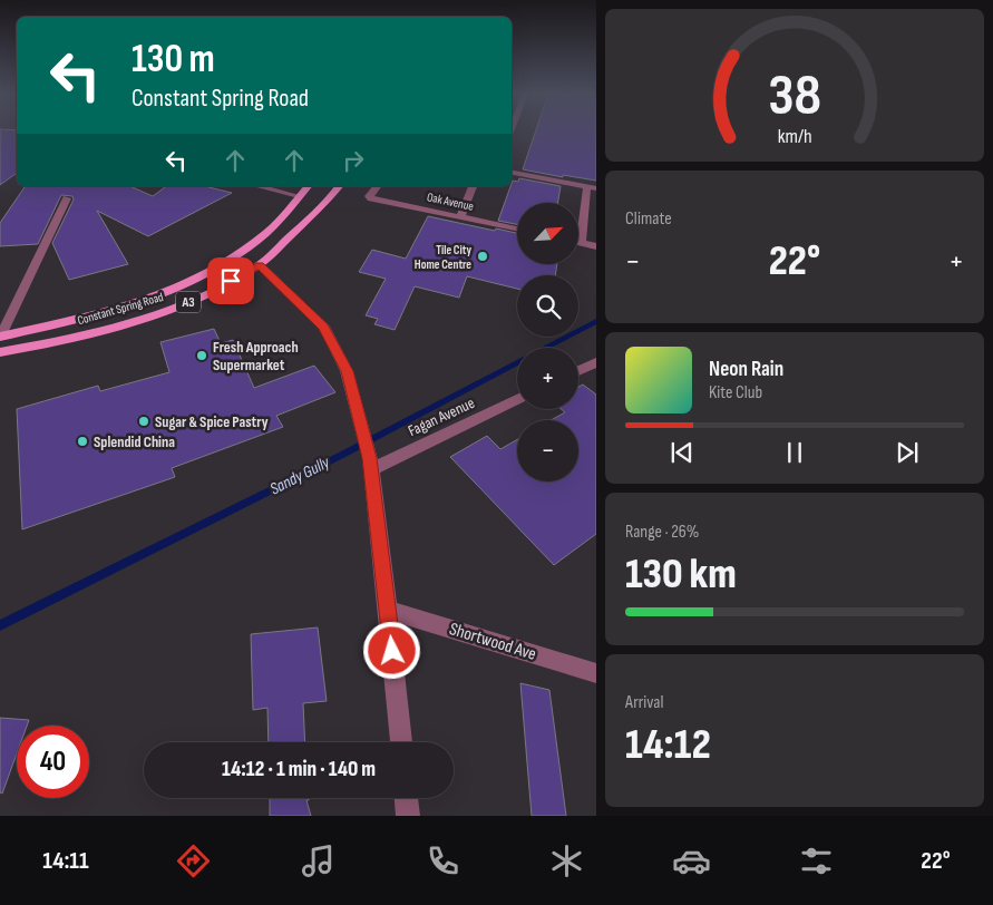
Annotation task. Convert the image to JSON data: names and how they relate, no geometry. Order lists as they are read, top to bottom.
{
  "streets": {
    "main road": ["A3", "Constant Spring Road"],
    "street": ["Oak Avenue", "Fagan Avenue", "Shortwood Ave"]
  },
  "water": ["Sandy Gully"],
  "places": [
    "Tile City Home Centre",
    "Fresh Approach Supermarket",
    "Sugar & Spice Pastry",
    "Splendid China"
  ],
  "north": "top right",
  "page": {
    "turn": ["130 m", "Constant Spring Road"],
    "tile": [
      "Climate",
      ["Range · 26%", "130 km"],
      ["Arrival", "14:12"]
    ],
    "map_buttons": ["+", "−"],
    "heat": ["−", "22°", "+"],
    "song": ["Neon Rain", "Kite Club"],
    "limit": "40",
    "trip": "14:12 · 1 min · 140 m",
    "tabs": ["14:11", "22°"],
    "gauge": ["38", "km/h"]
  }
}
